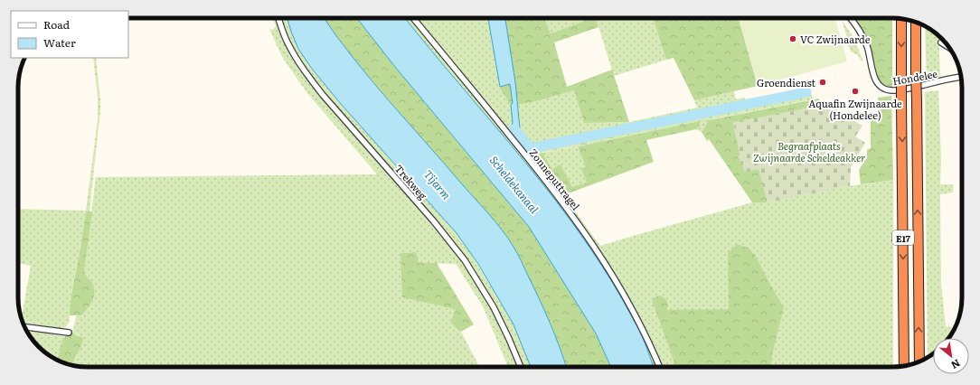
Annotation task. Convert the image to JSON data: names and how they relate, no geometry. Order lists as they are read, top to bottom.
{
  "streets": {
    "highway": ["E17"],
    "street": ["Hondelee", "Zonneputtragel", "Trekweg"]
  },
  "water": ["Tijarm", "Scheldekanaal"],
  "parks": ["Begraafplaats Zwijnaarde Scheldeakker"],
  "places": ["VC Zwijnaarde", "Groendienst", "Aquafin Zwijnaarde (Hondelee)"],
  "legend": ["Road", "Water"],
  "north": "bottom right"
}
